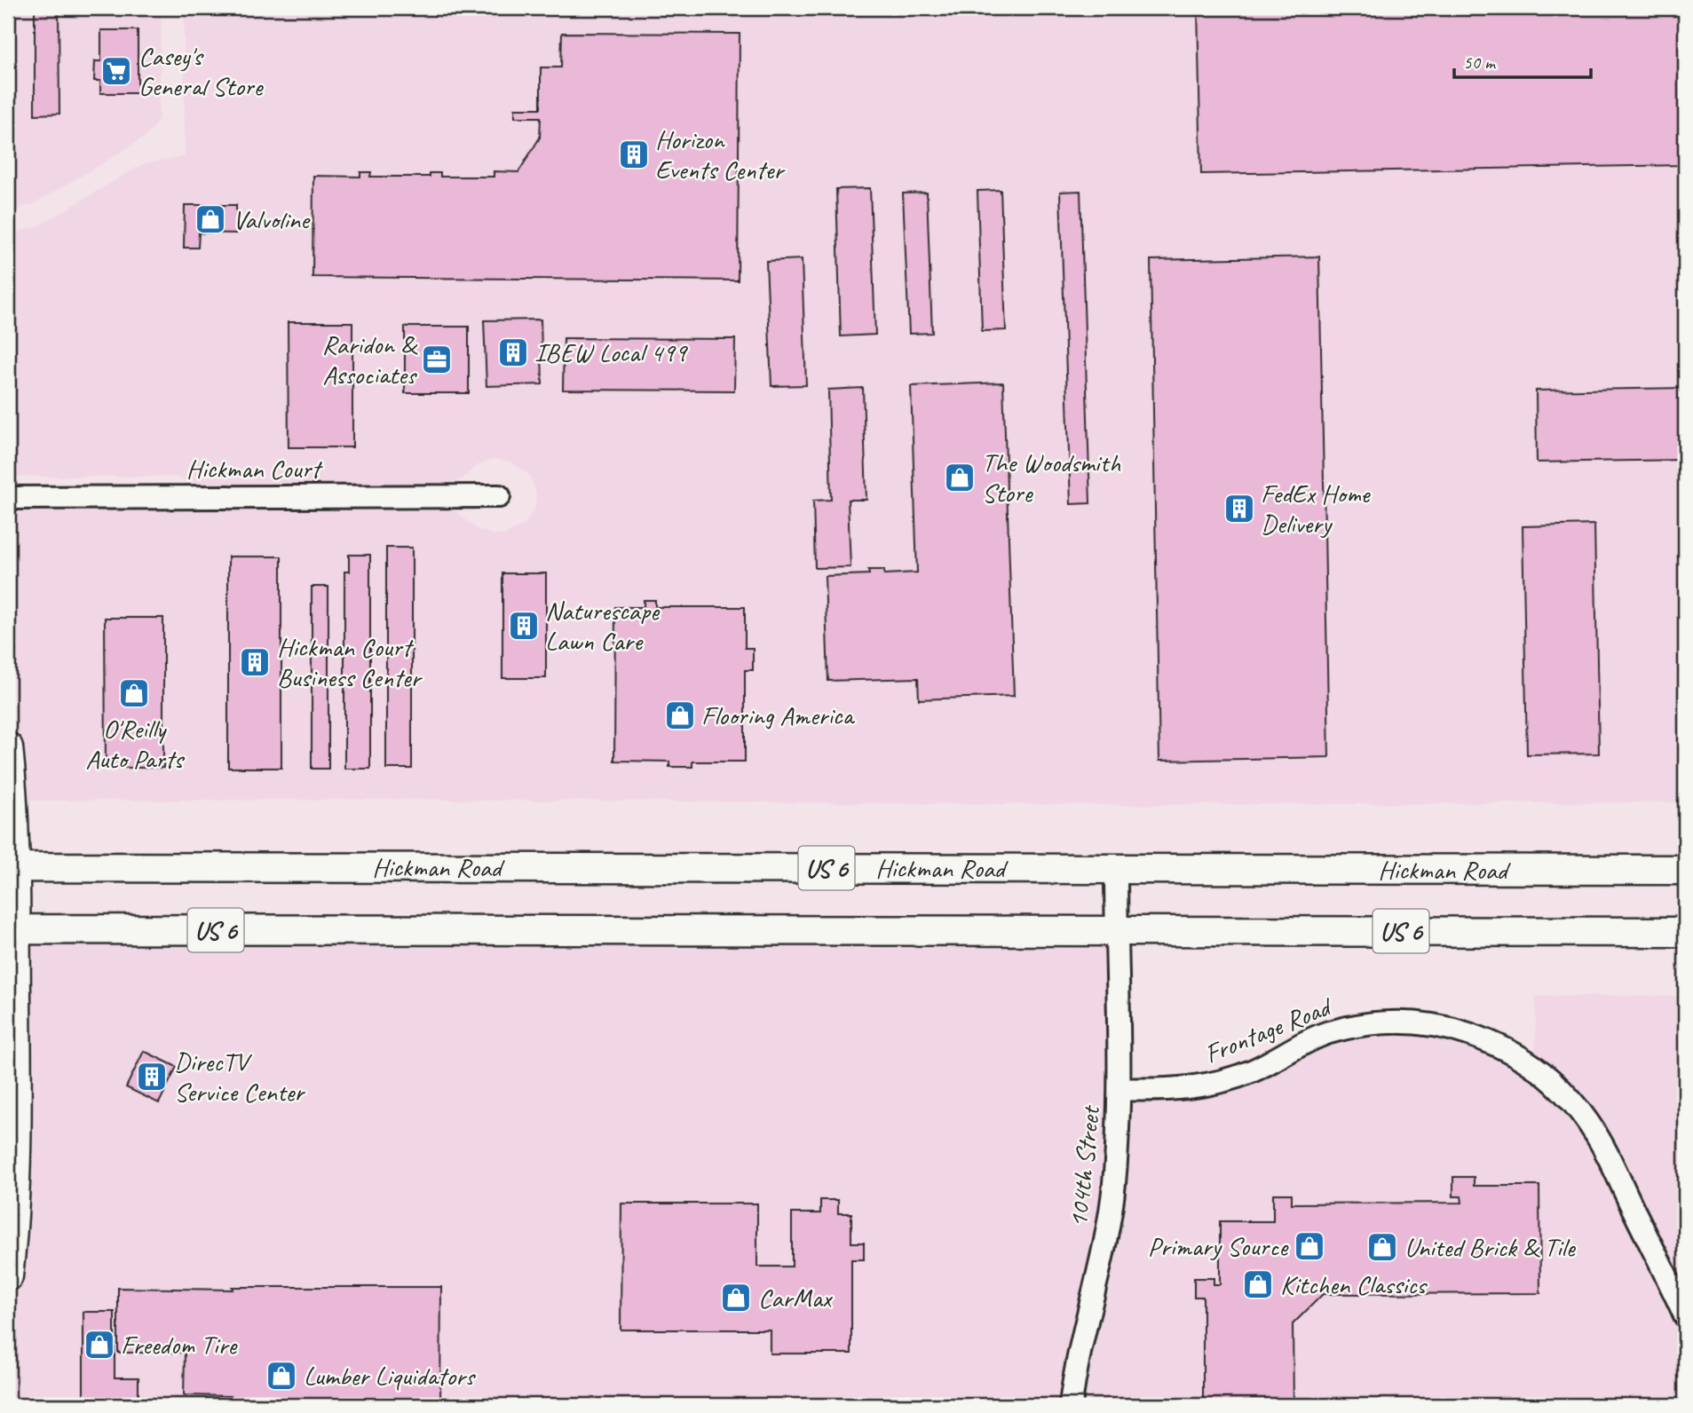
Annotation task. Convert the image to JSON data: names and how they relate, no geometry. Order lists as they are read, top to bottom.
{
  "streets": {
    "main road": ["Hickman Road", "US 6"],
    "street": ["Hickman Court", "Frontage Road", "104th Street"]
  },
  "crossings": [
    ["Hickman Road", "104th Street"],
    ["US 6", "104th Street"],
    ["Frontage Road", "104th Street"]
  ],
  "places": {
    "supermarket": ["Casey's General Store"],
    "building": [
      "Horizon Events Center",
      "IBEW Local 499",
      "FedEx Home Delivery",
      "Naturescape Lawn Care",
      "Hickman Court Business Center",
      "DirecTV Service Center"
    ],
    "shop": [
      "Valvoline",
      "The Woodsmith Store",
      "O'Reilly Auto Parts",
      "Flooring America",
      "Primary Source",
      "United Brick & Tile",
      "Kitchen Classics",
      "CarMax",
      "Freedom Tire",
      "Lumber Liquidators"
    ],
    "office": ["Raridon & Associates"]
  },
  "scale_bar": "50 m"
}
